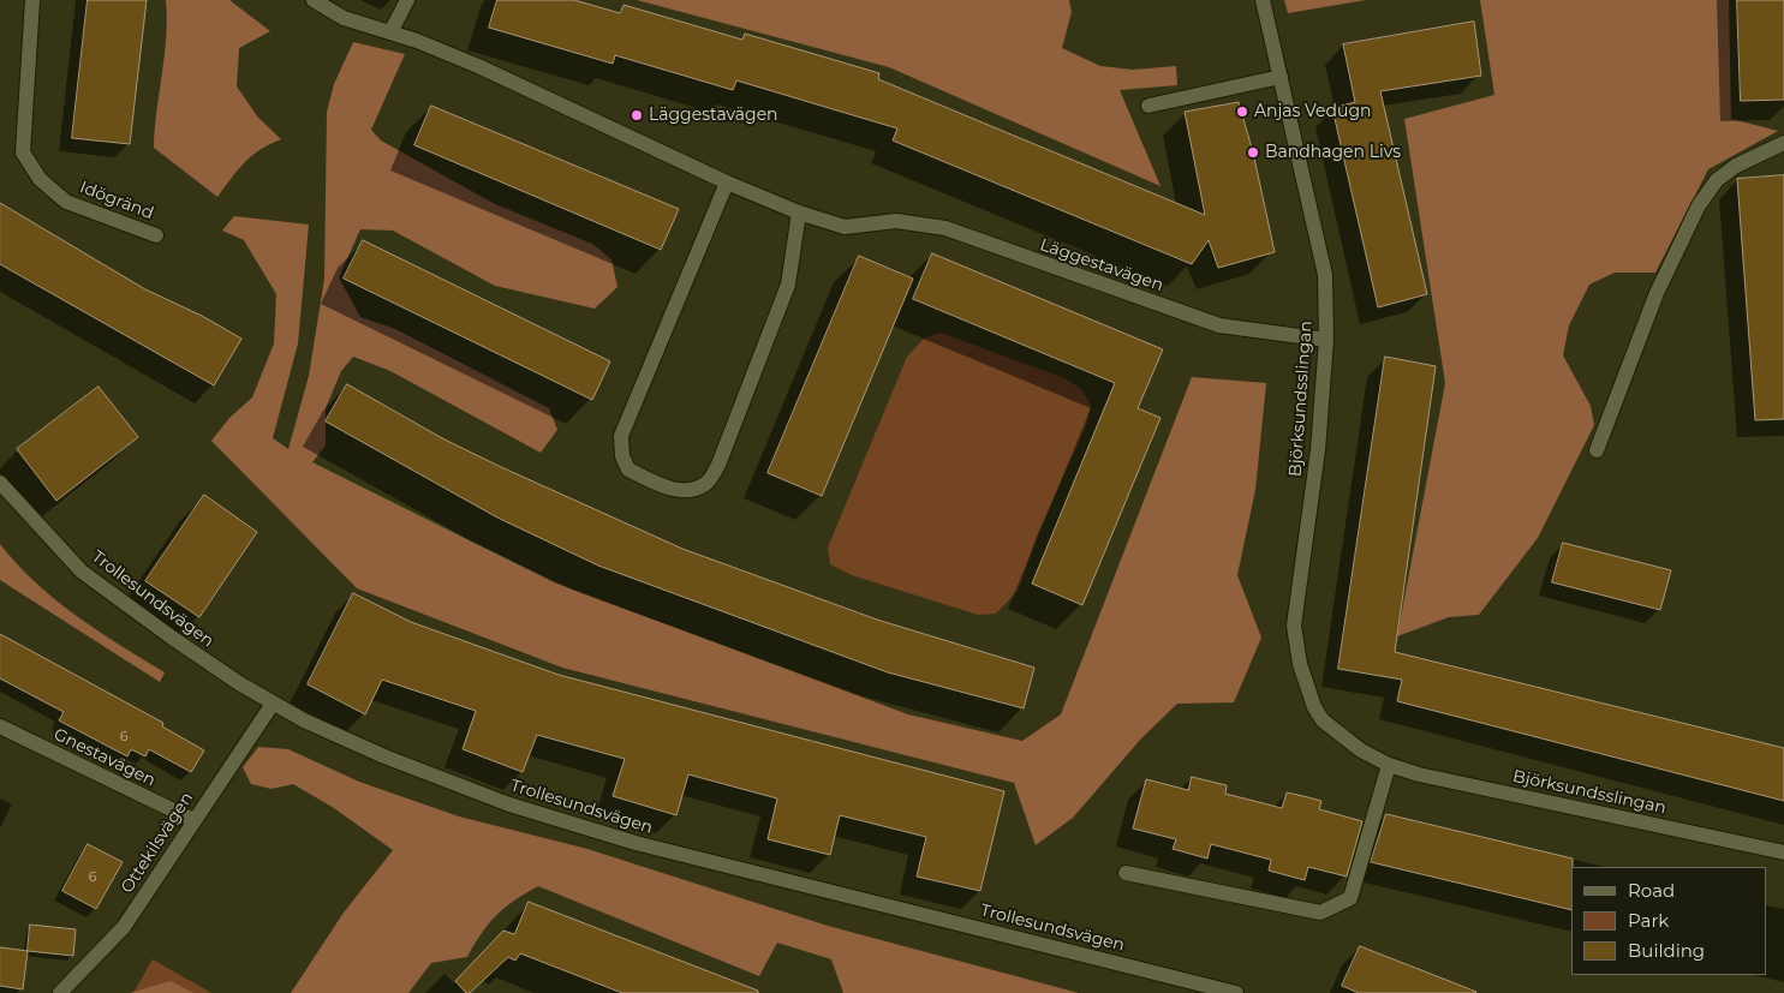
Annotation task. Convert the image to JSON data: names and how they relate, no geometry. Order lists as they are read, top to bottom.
{
  "streets": {
    "street": [
      "Idögränd",
      "Läggestavägen",
      "Björksundsslingan",
      "Trollesundsvägen",
      "Gnestavägen",
      "Ottekilsvägen"
    ]
  },
  "crossings": [
    ["Läggestavägen", "Björksundsslingan"],
    ["Trollesundsvägen", "Ottekilsvägen"],
    ["Gnestavägen", "Ottekilsvägen"]
  ],
  "places": ["Anjas Vedugn", "Läggestavägen", "Bandhagen Livs"],
  "house_numbers": ["6", "6"],
  "legend": ["Road", "Park", "Building"]
}
